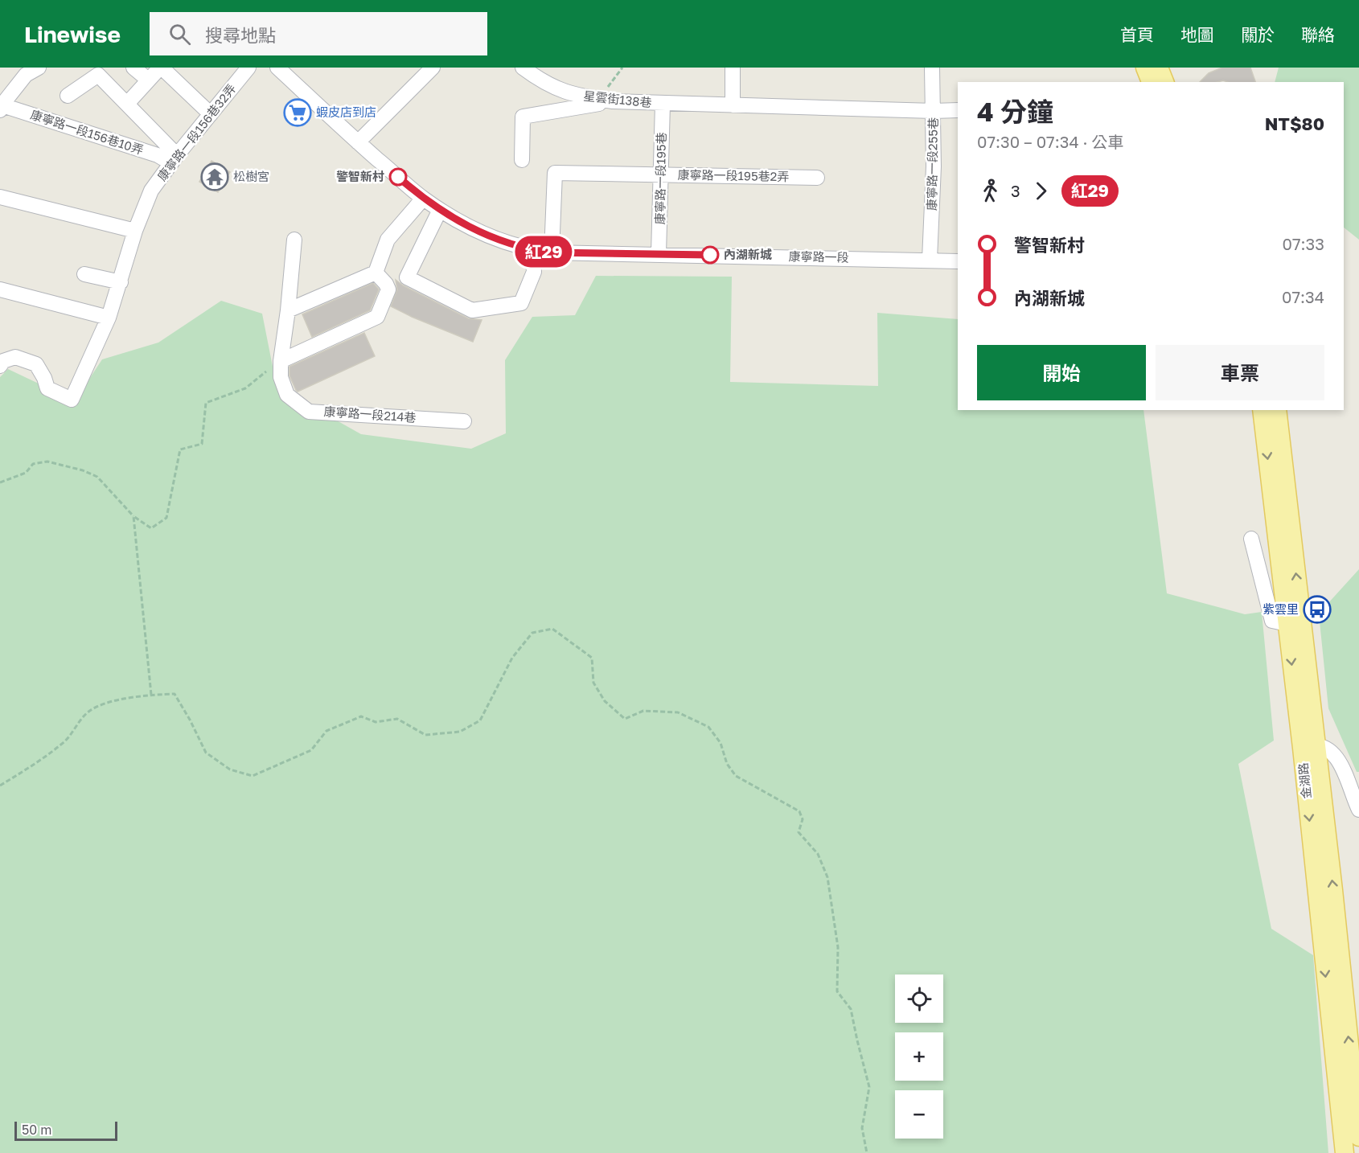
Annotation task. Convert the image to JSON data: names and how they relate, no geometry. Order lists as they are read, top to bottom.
{
  "streets": {
    "main road": ["金湖路"],
    "street": [
      "星雲街138巷",
      "康寧路一段156巷10弄",
      "康寧路一段156巷32弄",
      "康寧路一段255巷",
      "康寧路一段195巷2弄",
      "康寧路一段195巷",
      "康寧路一段",
      "康寧路一段214巷"
    ]
  },
  "crossings": [
    ["星雲街138巷", "康寧路一段255巷"],
    ["星雲街138巷", "康寧路一段195巷"],
    ["康寧路一段156巷10弄", "康寧路一段156巷32弄"],
    ["康寧路一段255巷", "康寧路一段"],
    ["康寧路一段195巷2弄", "康寧路一段195巷"],
    ["康寧路一段195巷2弄", "康寧路一段"],
    ["康寧路一段195巷", "康寧路一段"]
  ],
  "places": {
    "supermarket": ["蝦皮店到店"],
    "temple": ["松樹宮"],
    "other": ["警智新村", "內湖新城"],
    "bus stop": ["紫雲里"]
  },
  "lines": ["bus line 紅29"],
  "scale_bar": "50 m",
  "page": {
    "header": "Linewise",
    "search": "搜尋地點",
    "nav": [
      "首頁",
      "地圖",
      "關於",
      "聯絡"
    ],
    "on_map": "紅29",
    "heading": ["4 分鐘", "07:30 – 07:34 · 公車", "NT$80"],
    "legs": ["3", "紅29"],
    "list": [
      {
        "name": "警智新村",
        "value": "07:33"
      },
      {
        "name": "內湖新城",
        "value": "07:34"
      }
    ],
    "buttons": ["開始", "車票"],
    "map_buttons": ["+", "−"],
    "scale": "50 m"
  }
}
